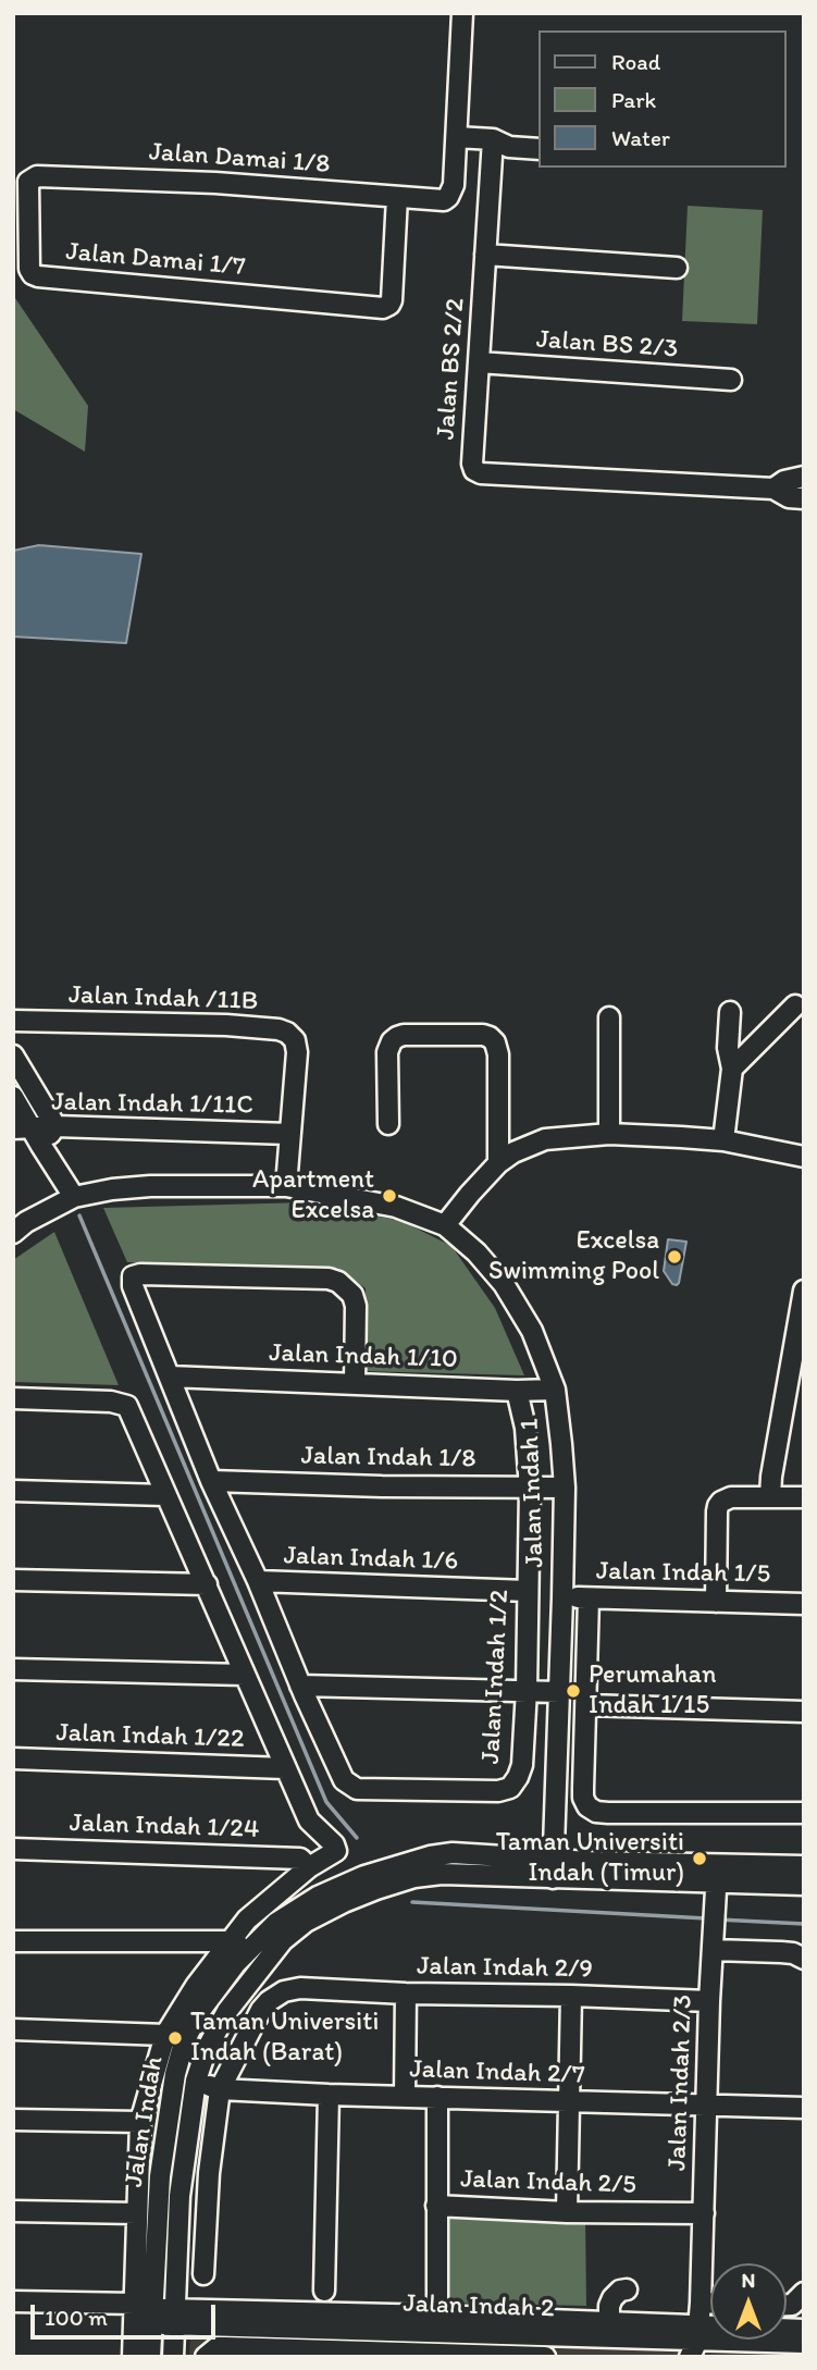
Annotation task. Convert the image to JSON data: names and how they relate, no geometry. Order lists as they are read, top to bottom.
{
  "streets": {
    "street": [
      "Jalan Damai 1/8",
      "Jalan Damai 1/7",
      "Jalan BS 2/3",
      "Jalan BS 2/2",
      "Jalan Indah /11B",
      "Jalan Indah 1/11C",
      "Jalan Indah 1/10",
      "Jalan Indah 1/8",
      "Jalan Indah 1",
      "Jalan Indah 1/6",
      "Jalan Indah 1/5",
      "Jalan Indah 1/2",
      "Jalan Indah 1/22",
      "Jalan Indah 1/24",
      "Jalan Indah 2/9",
      "Jalan Indah 2/7",
      "Jalan Indah 2/3",
      "Jalan Indah",
      "Jalan Indah 2/5",
      "Jalan Indah 2"
    ]
  },
  "crossings": [
    ["Jalan Damai 1/8", "Jalan Damai 1/7"],
    ["Jalan BS 2/3", "Jalan BS 2/2"],
    ["Jalan Indah /11B", "Jalan Indah 1/11C"],
    ["Jalan Indah 1/10", "Jalan Indah 1"],
    ["Jalan Indah 1/10", "Jalan Indah 1/2"],
    ["Jalan Indah 1/8", "Jalan Indah 1"],
    ["Jalan Indah 1/8", "Jalan Indah 1/2"],
    ["Jalan Indah 1", "Jalan Indah 1/5"],
    ["Jalan Indah 1", "Jalan Indah"],
    ["Jalan Indah 1/6", "Jalan Indah 1/2"],
    ["Jalan Indah 2/9", "Jalan Indah 2/7"],
    ["Jalan Indah 2/9", "Jalan Indah 2/3"],
    ["Jalan Indah 2/7", "Jalan Indah 2/3"],
    ["Jalan Indah 2/7", "Jalan Indah"],
    ["Jalan Indah 2/3", "Jalan Indah"],
    ["Jalan Indah 2/3", "Jalan Indah 2/5"],
    ["Jalan Indah 2/3", "Jalan Indah 2"],
    ["Jalan Indah", "Jalan Indah 2"]
  ],
  "places": [
    "Apartment Excelsa",
    "Excelsa Swimming Pool",
    "Perumahan Indah 1/15",
    "Taman Universiti Indah (Timur)",
    "Taman Universiti Indah (Barat)"
  ],
  "legend": ["Road", "Park", "Water"],
  "scale_bar": "100 m",
  "north": "top"
}
